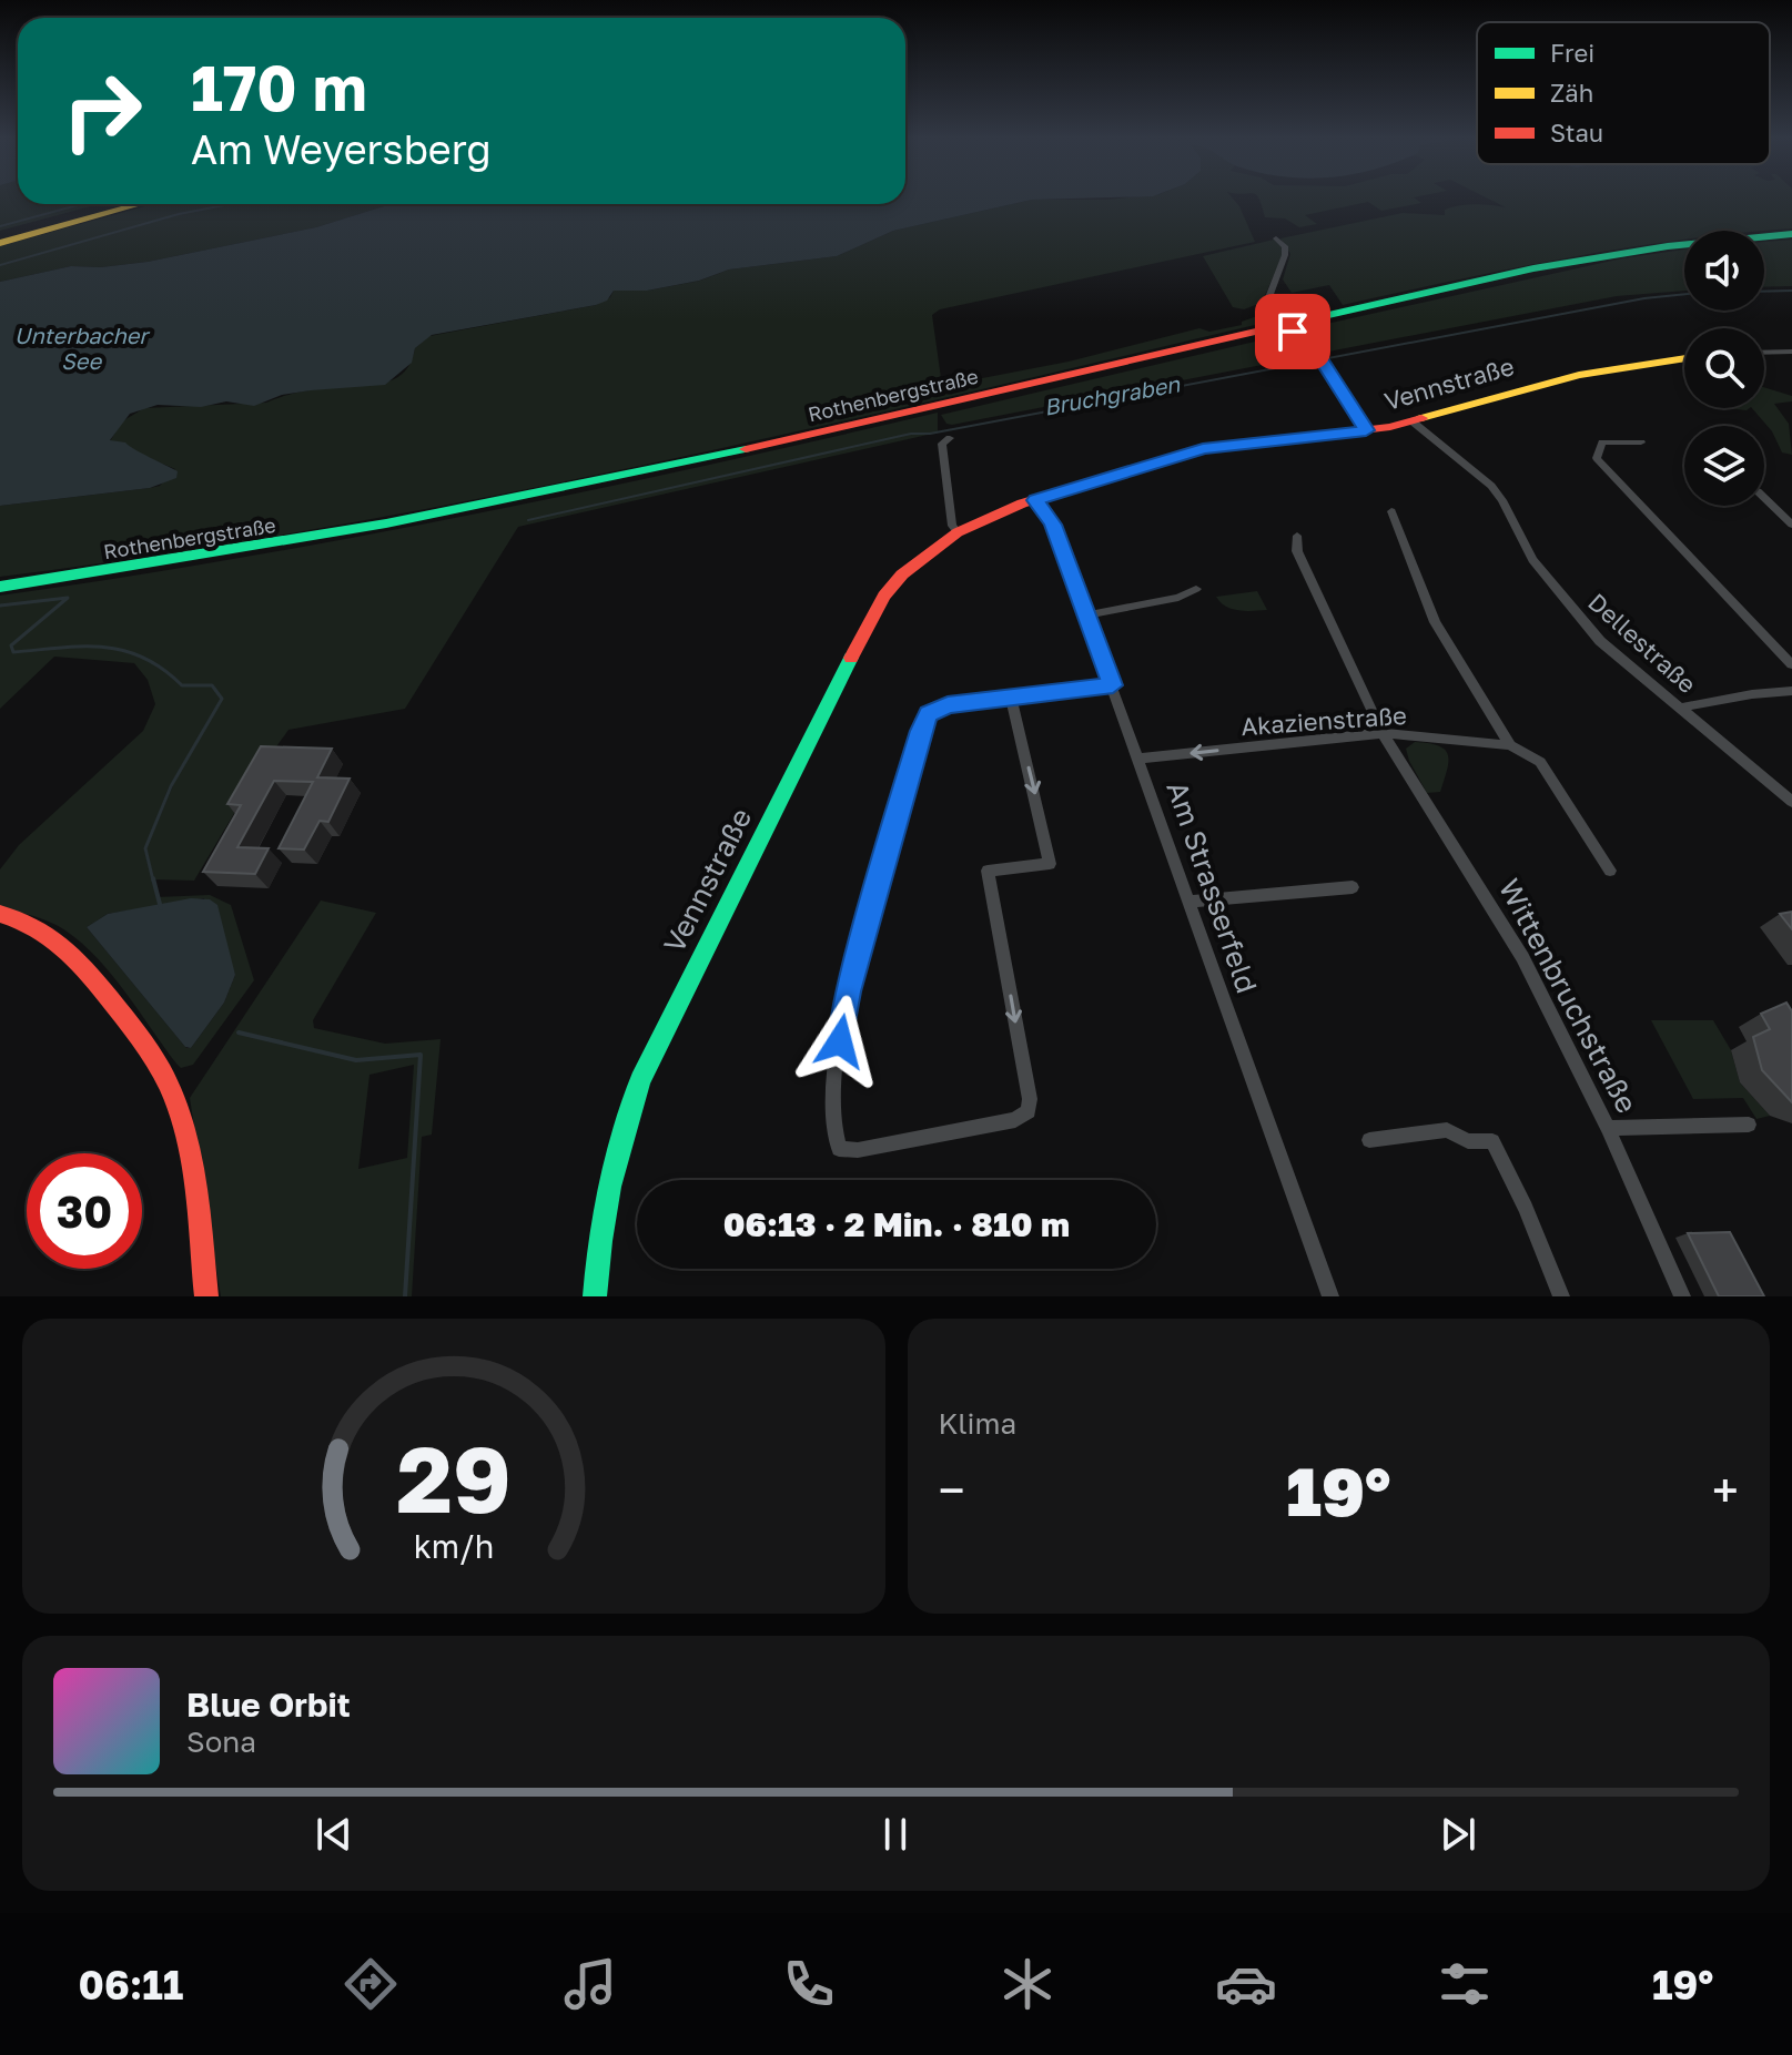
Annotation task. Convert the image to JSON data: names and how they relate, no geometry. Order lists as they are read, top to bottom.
{
  "streets": {
    "main road": ["Vennstraße", "Rothenbergstraße"],
    "street": [
      "Dellestraße",
      "Akazienstraße",
      "Am Strasserfeld",
      "Wittenbruchstraße"
    ]
  },
  "crossings": [
    ["Vennstraße", "Dellestraße"],
    ["Vennstraße", "Am Strasserfeld"],
    ["Akazienstraße", "Am Strasserfeld"],
    ["Akazienstraße", "Wittenbruchstraße"]
  ],
  "water": ["Unterbacher See", "Bruchgraben"],
  "legend": ["Frei", "Zäh", "Stau"],
  "page": {
    "turn": ["170 m", "Am Weyersberg"],
    "limit": "30",
    "trip": "06:13 · 2 Min. · 810 m",
    "tile": "Klima",
    "heat": ["−", "19°", "+"],
    "song": ["Blue Orbit", "Sona"],
    "tabs": ["06:11", "19°"],
    "gauge": ["29", "km/h"]
  }
}
